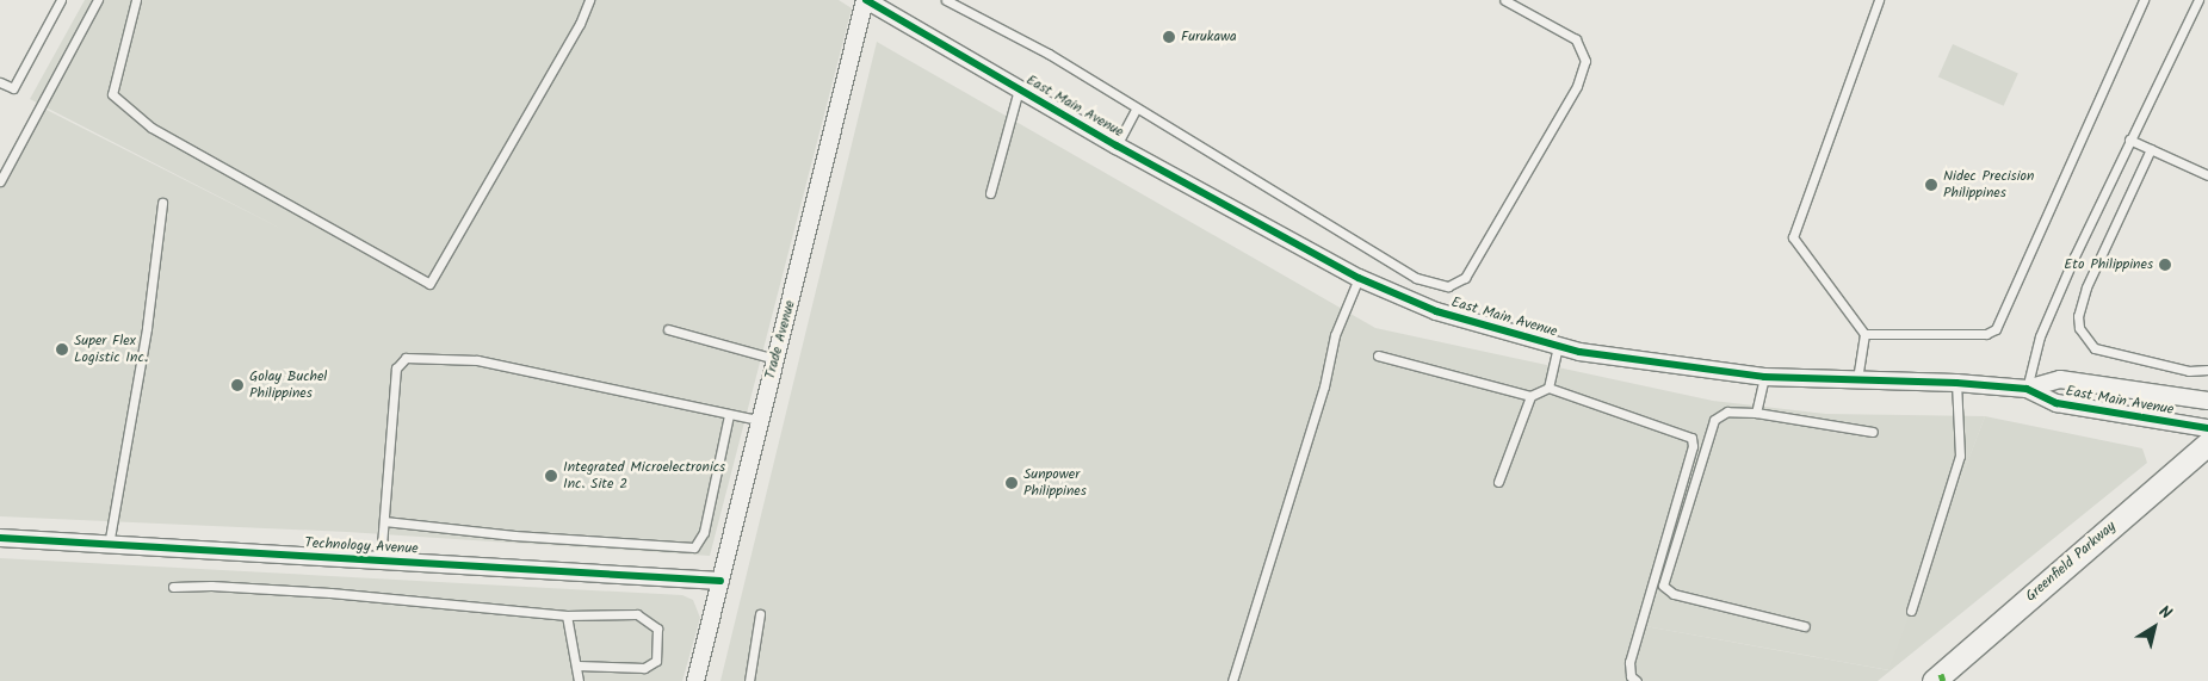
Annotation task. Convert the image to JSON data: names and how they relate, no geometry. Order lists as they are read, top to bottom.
{
  "streets": {
    "main road": ["Greenfield Parkway"],
    "street": ["East Main Avenue", "Trade Avenue", "Technology Avenue"]
  },
  "crossings": [
    ["East Main Avenue", "Trade Avenue"],
    ["Trade Avenue", "Technology Avenue"]
  ],
  "places": [
    "Furukawa",
    "Nidec Precision Philippines",
    "Eto Philippines",
    "Super Flex Logistic Inc.",
    "Golay Buchel Philippines",
    "Integrated Microelectronics Inc. Site 2",
    "Sunpower Philippines"
  ],
  "north": "top right"
}
